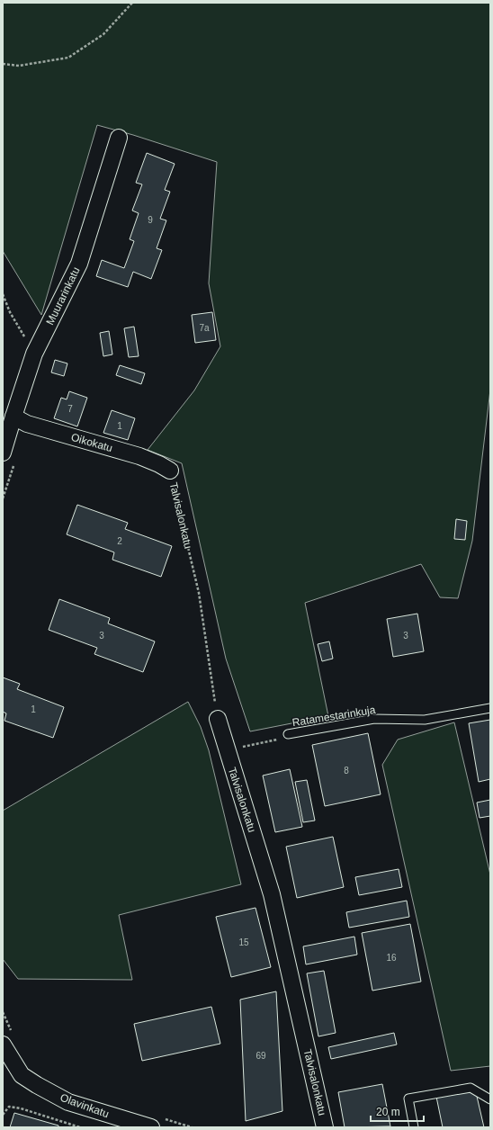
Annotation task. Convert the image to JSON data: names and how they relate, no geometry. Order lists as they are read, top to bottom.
{
  "streets": {
    "street": [
      "Muurarinkatu",
      "Oikokatu",
      "Talvisalonkatu",
      "Olavinkatu"
    ],
    "lane": ["Ratamestarinkuja"]
  },
  "crossings": [
    ["Muurarinkatu", "Oikokatu"],
    ["Oikokatu", "Talvisalonkatu"]
  ],
  "house_numbers": [
    "9",
    "7a",
    "7",
    "1",
    "2",
    "3",
    "3",
    "1",
    "8",
    "15",
    "16",
    "69"
  ],
  "scale_bar": "20 m"
}
